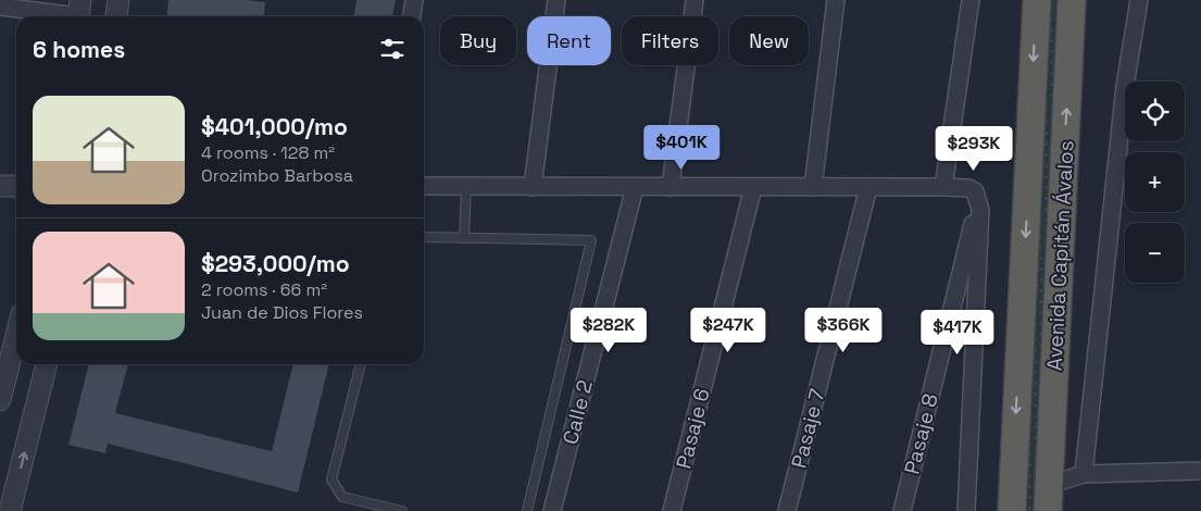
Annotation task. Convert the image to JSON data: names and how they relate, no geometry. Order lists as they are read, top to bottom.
{
  "streets": {
    "highway": ["Avenida Capitán Ávalos"],
    "street": [
      "Calle 2",
      "Pasaje 6",
      "Pasaje 7",
      "Pasaje 8"
    ]
  },
  "page": {
    "chip": [
      "Buy",
      "Rent",
      "Filters",
      "New"
    ],
    "heading": "6 homes",
    "map_buttons": ["+", "−"],
    "list": [
      {
        "name": "$401,000/mo",
        "note": "4 rooms · 128 m² · Orozimbo Barbosa"
      },
      {
        "name": "$293,000/mo",
        "note": "2 rooms · 66 m² · Juan de Dios Flores"
      }
    ],
    "price": [
      "$401K",
      "$293K",
      "$282K",
      "$247K",
      "$366K",
      "$417K"
    ]
  }
}
